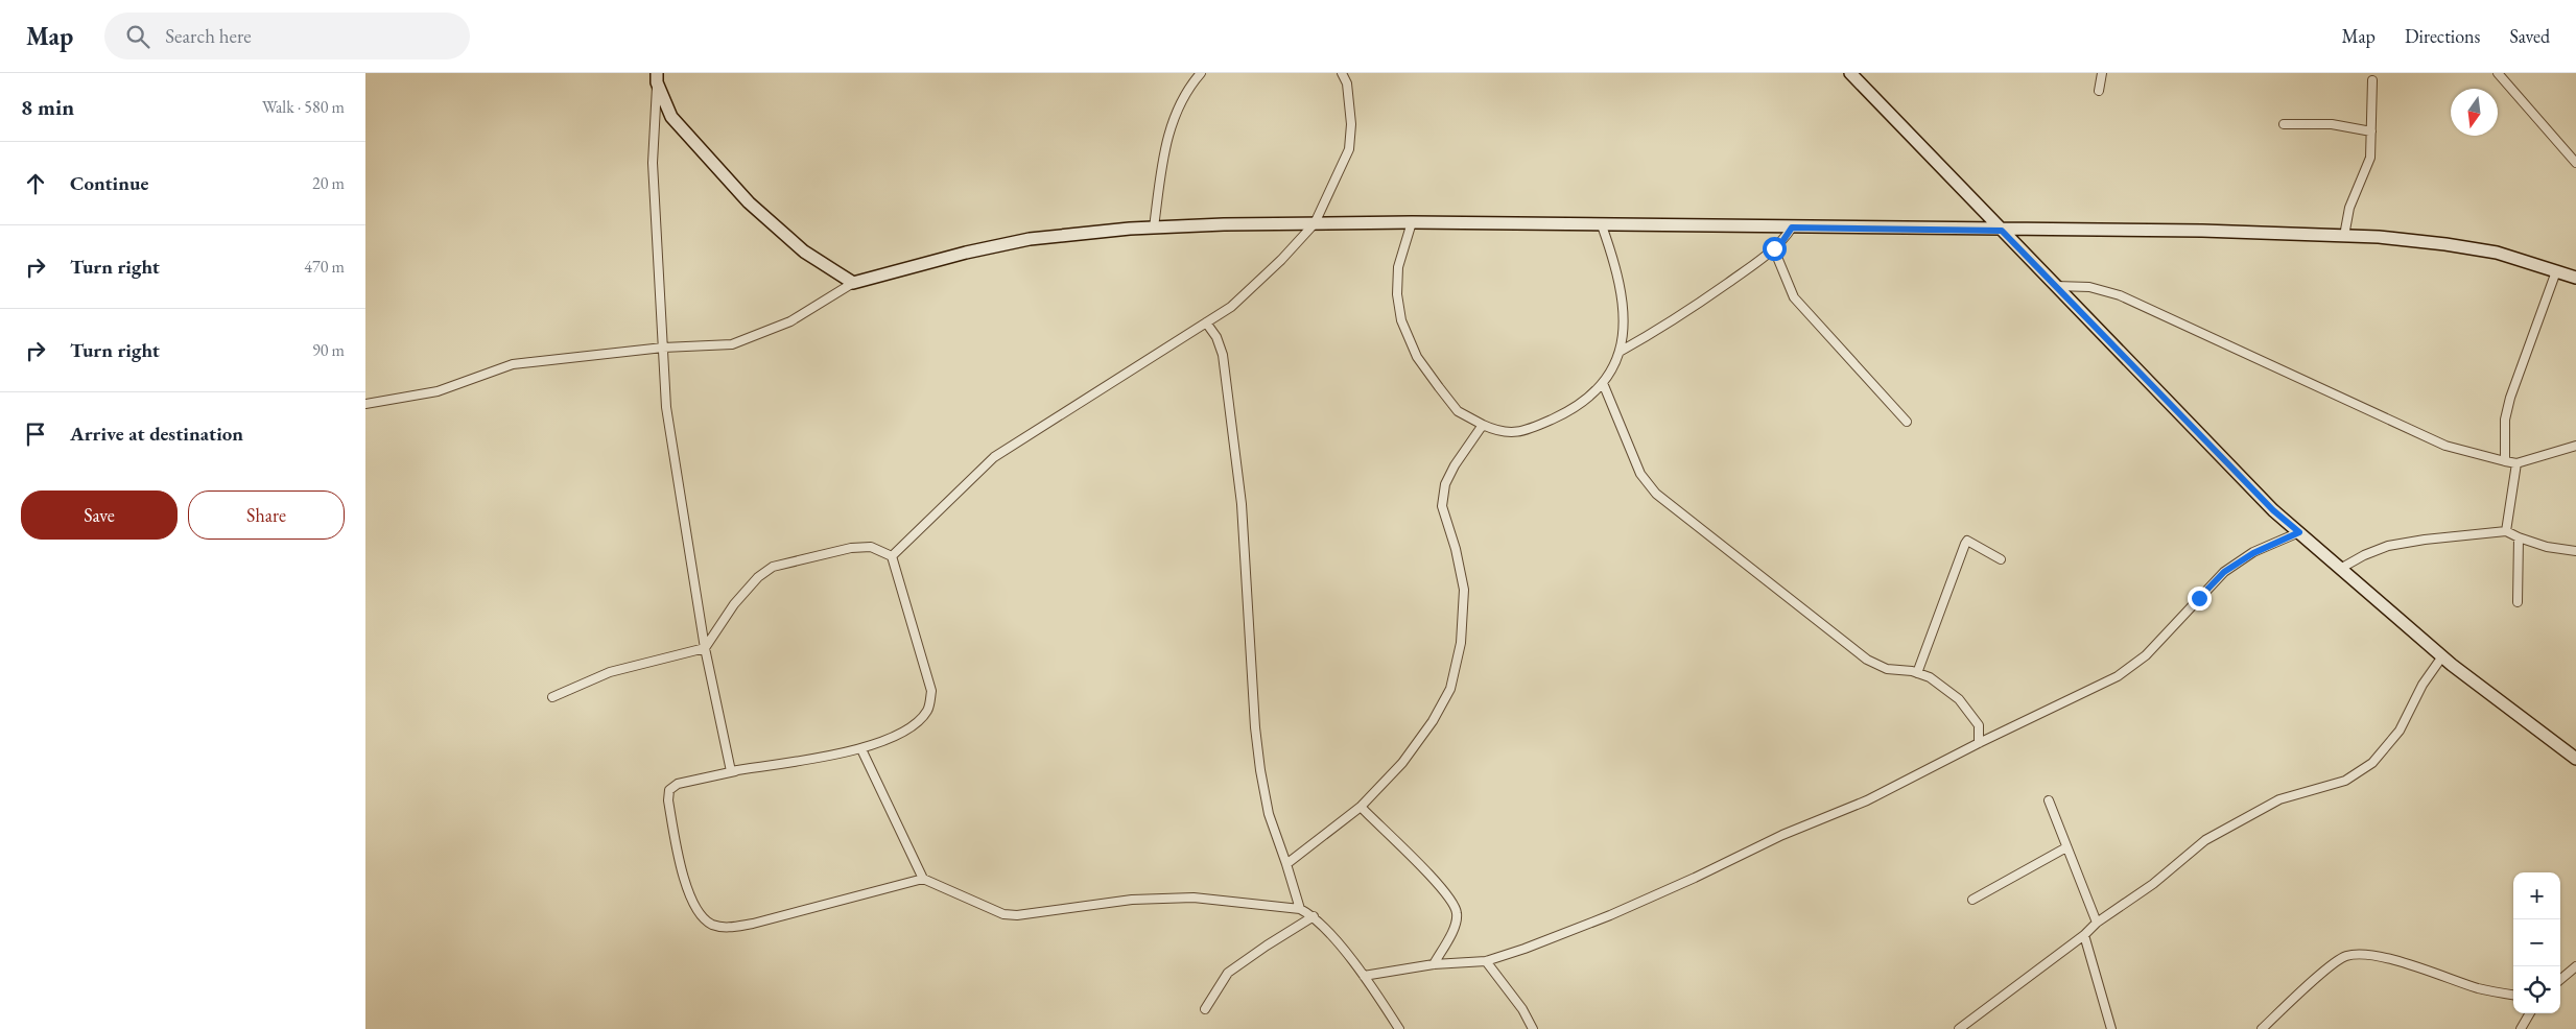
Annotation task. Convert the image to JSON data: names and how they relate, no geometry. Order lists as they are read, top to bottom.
{
  "north": "bottom",
  "page": {
    "header": "Map",
    "search": "Search here",
    "nav": ["Map", "Directions", "Saved"],
    "heading": ["8 min", "Walk · 580 m"],
    "list": [
      ["Continue", "20 m"],
      ["Turn right", "470 m"],
      ["Turn right", "90 m"],
      "Arrive at destination"
    ],
    "buttons": ["Save", "Share"],
    "map_buttons": ["+", "−"]
  }
}
